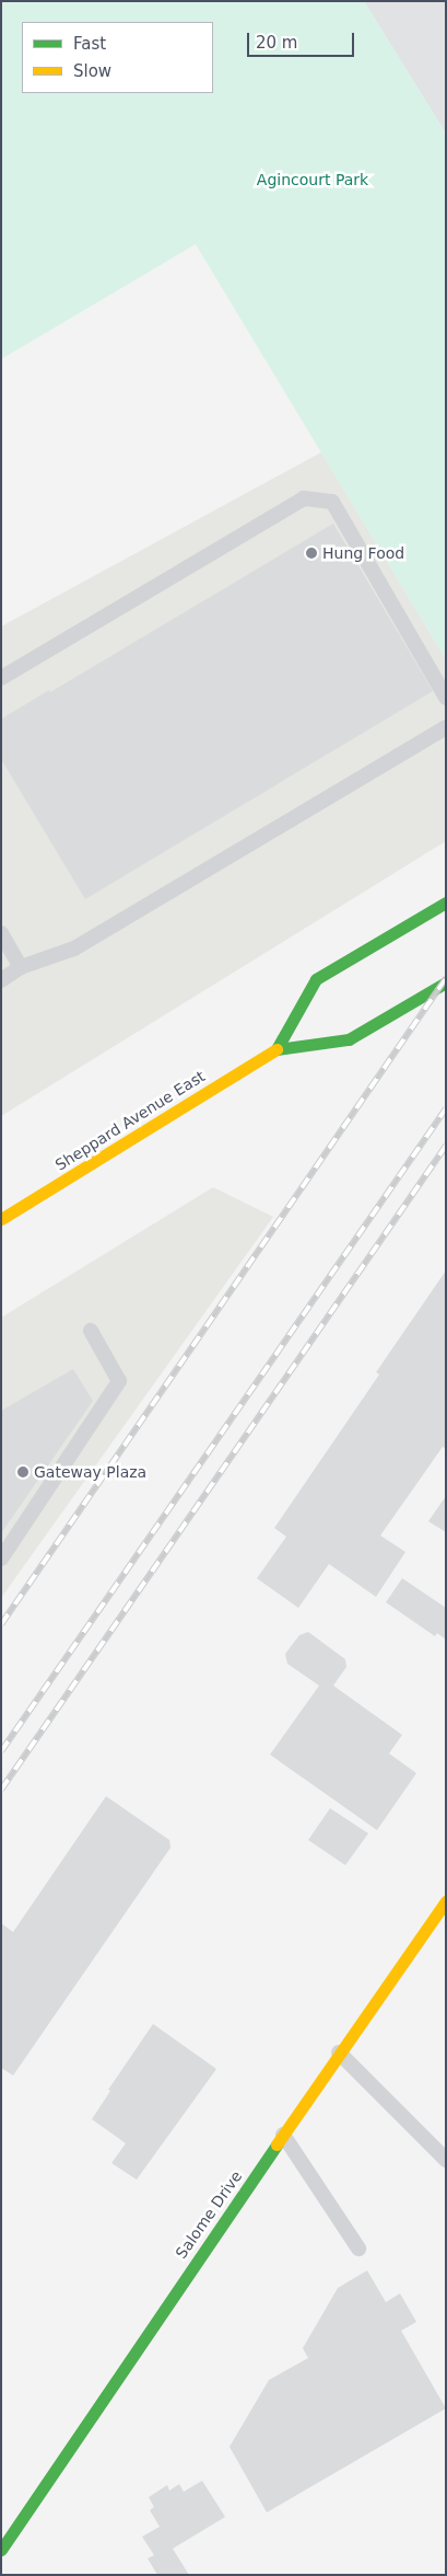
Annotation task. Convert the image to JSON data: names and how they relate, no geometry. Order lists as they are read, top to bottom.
{
  "streets": {
    "street": ["Sheppard Avenue East", "Salome Drive"]
  },
  "parks": ["Agincourt Park"],
  "places": ["Hung Food", "Gateway Plaza"],
  "legend": ["Fast", "Slow"],
  "scale_bar": "20 m"
}
